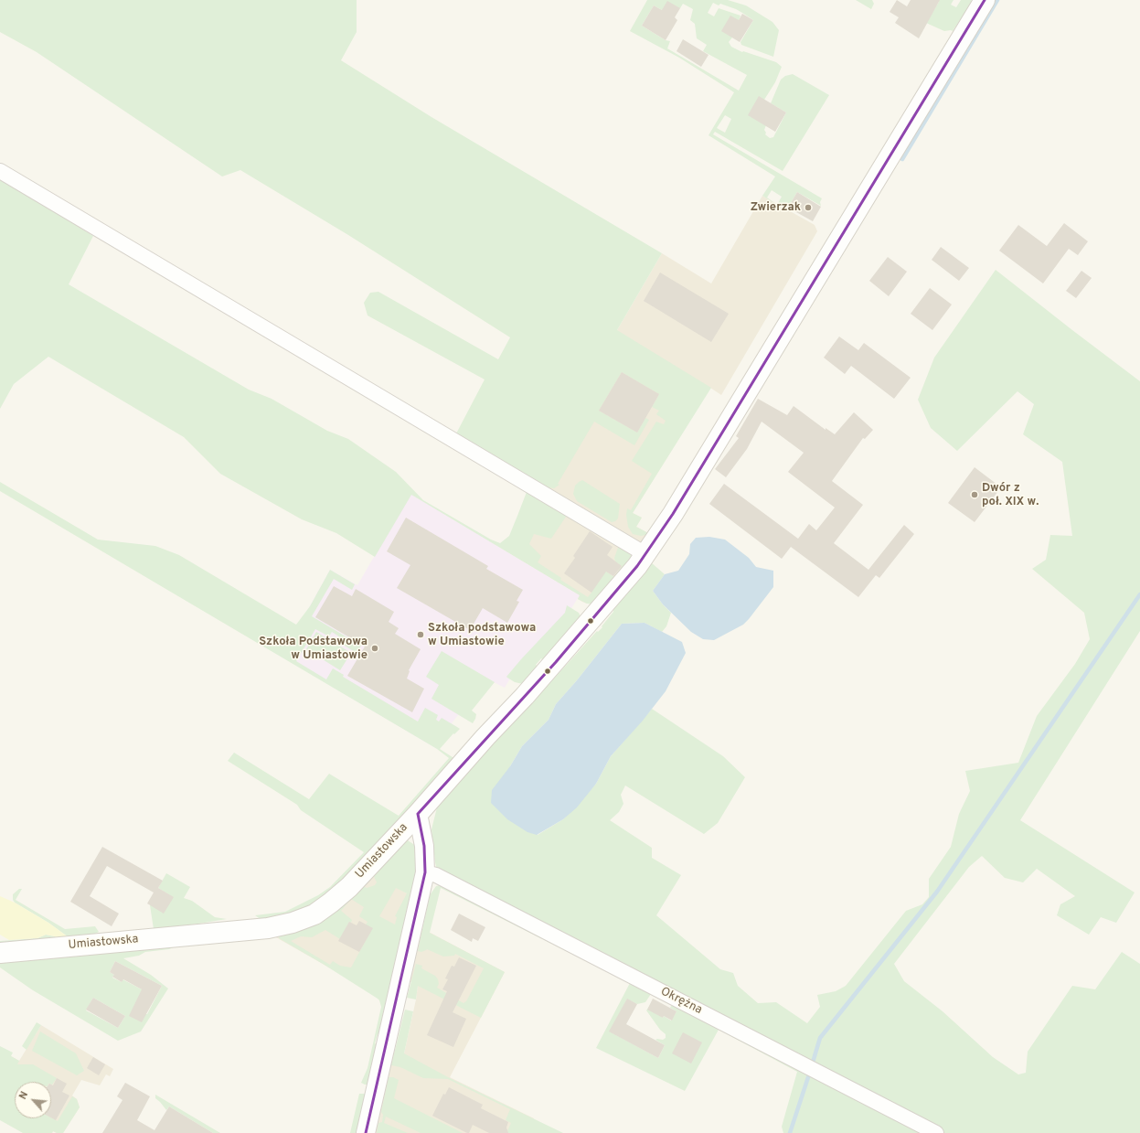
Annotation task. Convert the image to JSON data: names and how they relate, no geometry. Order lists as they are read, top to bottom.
{
  "streets": {
    "main road": ["Umiastowska"],
    "street": ["Okrężna"]
  },
  "places": [
    "Zwierzak",
    "Dwór z poł. XIX w.",
    "Szkoła podstawowa w Umiastowie",
    "Szkoła Podstawowa w Umiastowie"
  ],
  "north": "top left"
}
